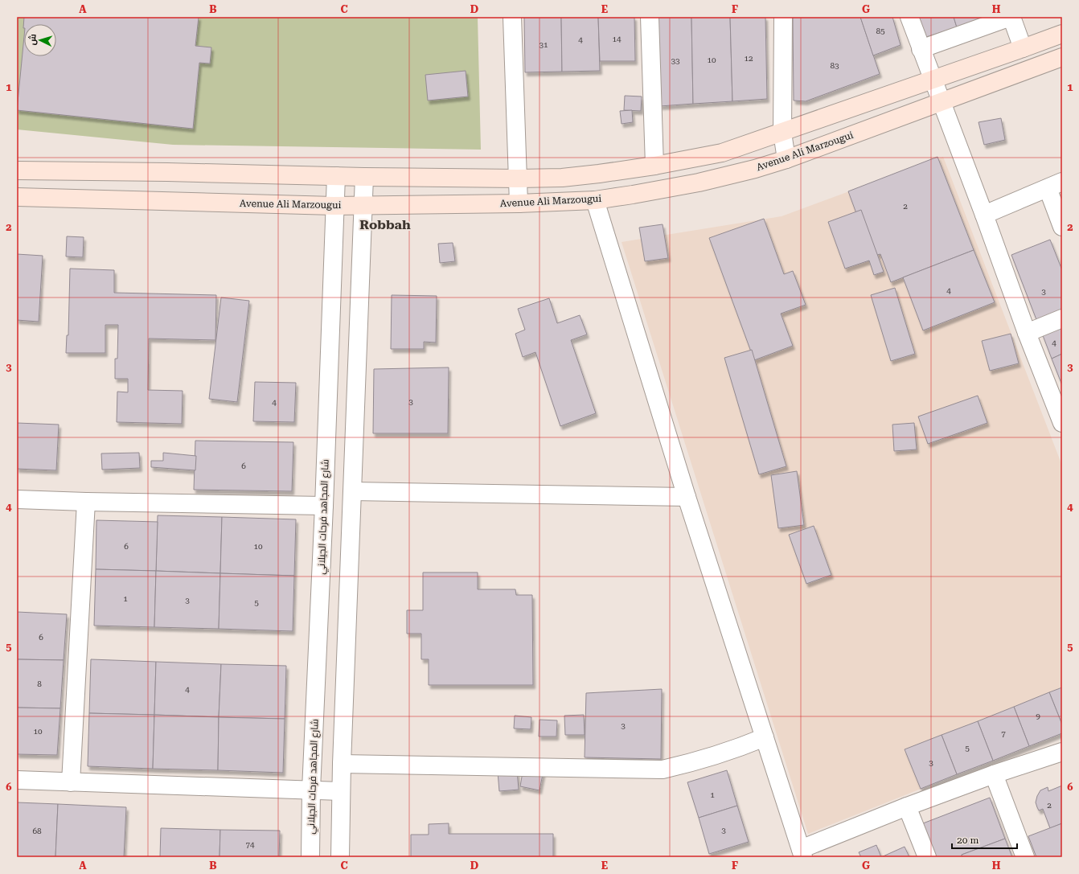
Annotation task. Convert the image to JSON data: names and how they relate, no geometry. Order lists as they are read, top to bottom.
{
  "streets": {
    "main road": ["Avenue Ali Marzougui"],
    "street": ["شارع المجاهد فرحات الجيلاني"]
  },
  "crossings": [
    ["Avenue Ali Marzougui", "شارع المجاهد فرحات الجيلاني"]
  ],
  "districts": ["Robbah"],
  "house_numbers": [
    "85",
    "14",
    "4",
    "31",
    "12",
    "10",
    "33",
    "83",
    "2",
    "4",
    "3",
    "4",
    "3",
    "4",
    "6",
    "6",
    "10",
    "1",
    "3",
    "5",
    "6",
    "8",
    "4",
    "9",
    "3",
    "10",
    "7",
    "5",
    "3",
    "1",
    "2",
    "3",
    "68",
    "74"
  ],
  "scale_bar": "20 m",
  "north": "left",
  "grid": {
    "columns": [
      "A",
      "B",
      "C",
      "D",
      "E",
      "F",
      "G",
      "H"
    ],
    "rows": [
      "1",
      "2",
      "3",
      "4",
      "5",
      "6"
    ]
  }
}
